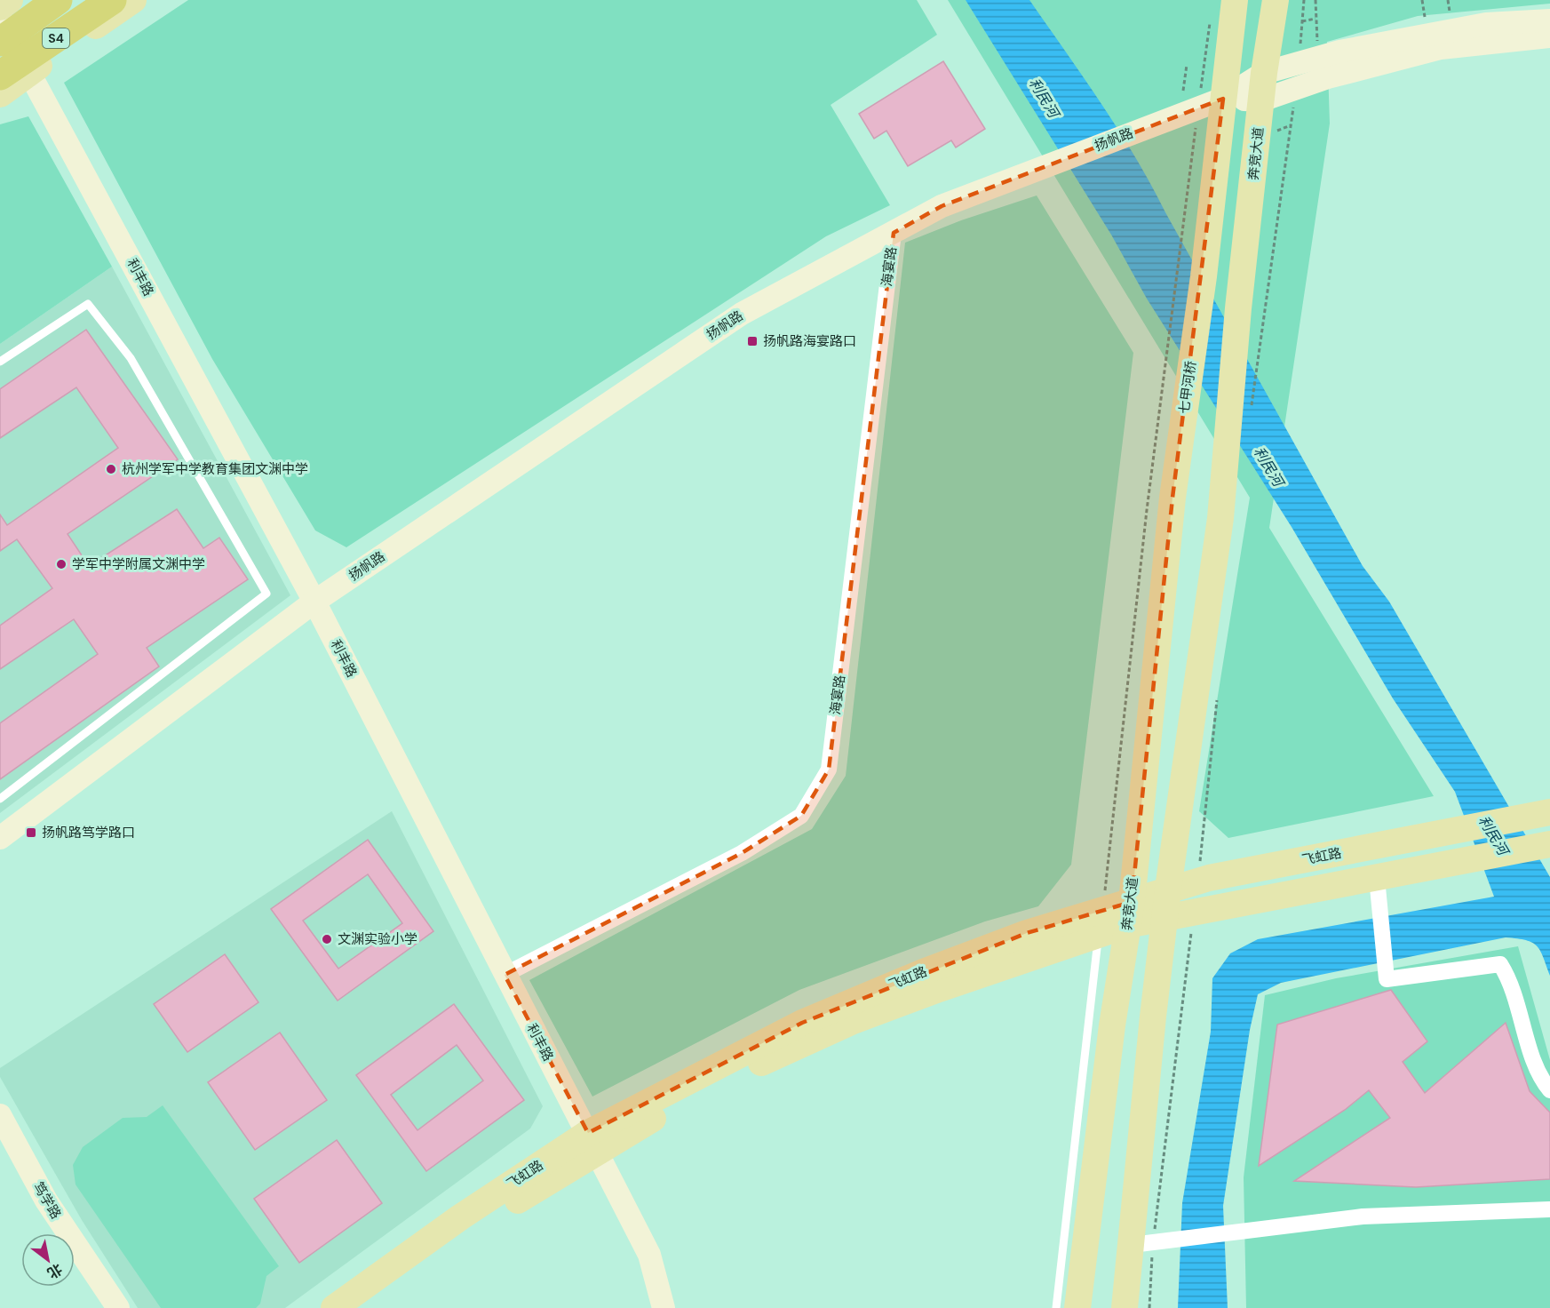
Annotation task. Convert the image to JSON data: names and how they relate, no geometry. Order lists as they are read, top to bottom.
{
  "streets": {
    "highway": ["S4"],
    "main road": ["奔竞大道", "七甲河桥", "飞虹路"],
    "street": [
      "扬帆路",
      "海宴路",
      "利丰路",
      "笃学路"
    ]
  },
  "crossings": [
    ["扬帆路", "奔竞大道"],
    ["扬帆路", "海宴路"],
    ["扬帆路", "利丰路"],
    ["扬帆路", "七甲河桥"],
    ["奔竞大道", "七甲河桥"],
    ["奔竞大道", "飞虹路"],
    ["海宴路", "利丰路"],
    ["利丰路", "飞虹路"]
  ],
  "water": ["利民河"],
  "places": {
    "transit": ["扬帆路海宴路口", "扬帆路笃学路口"],
    "other": ["杭州学军中学教育集团文渊中学", "学军中学附属文渊中学", "文渊实验小学"]
  },
  "north": "bottom right"
}
